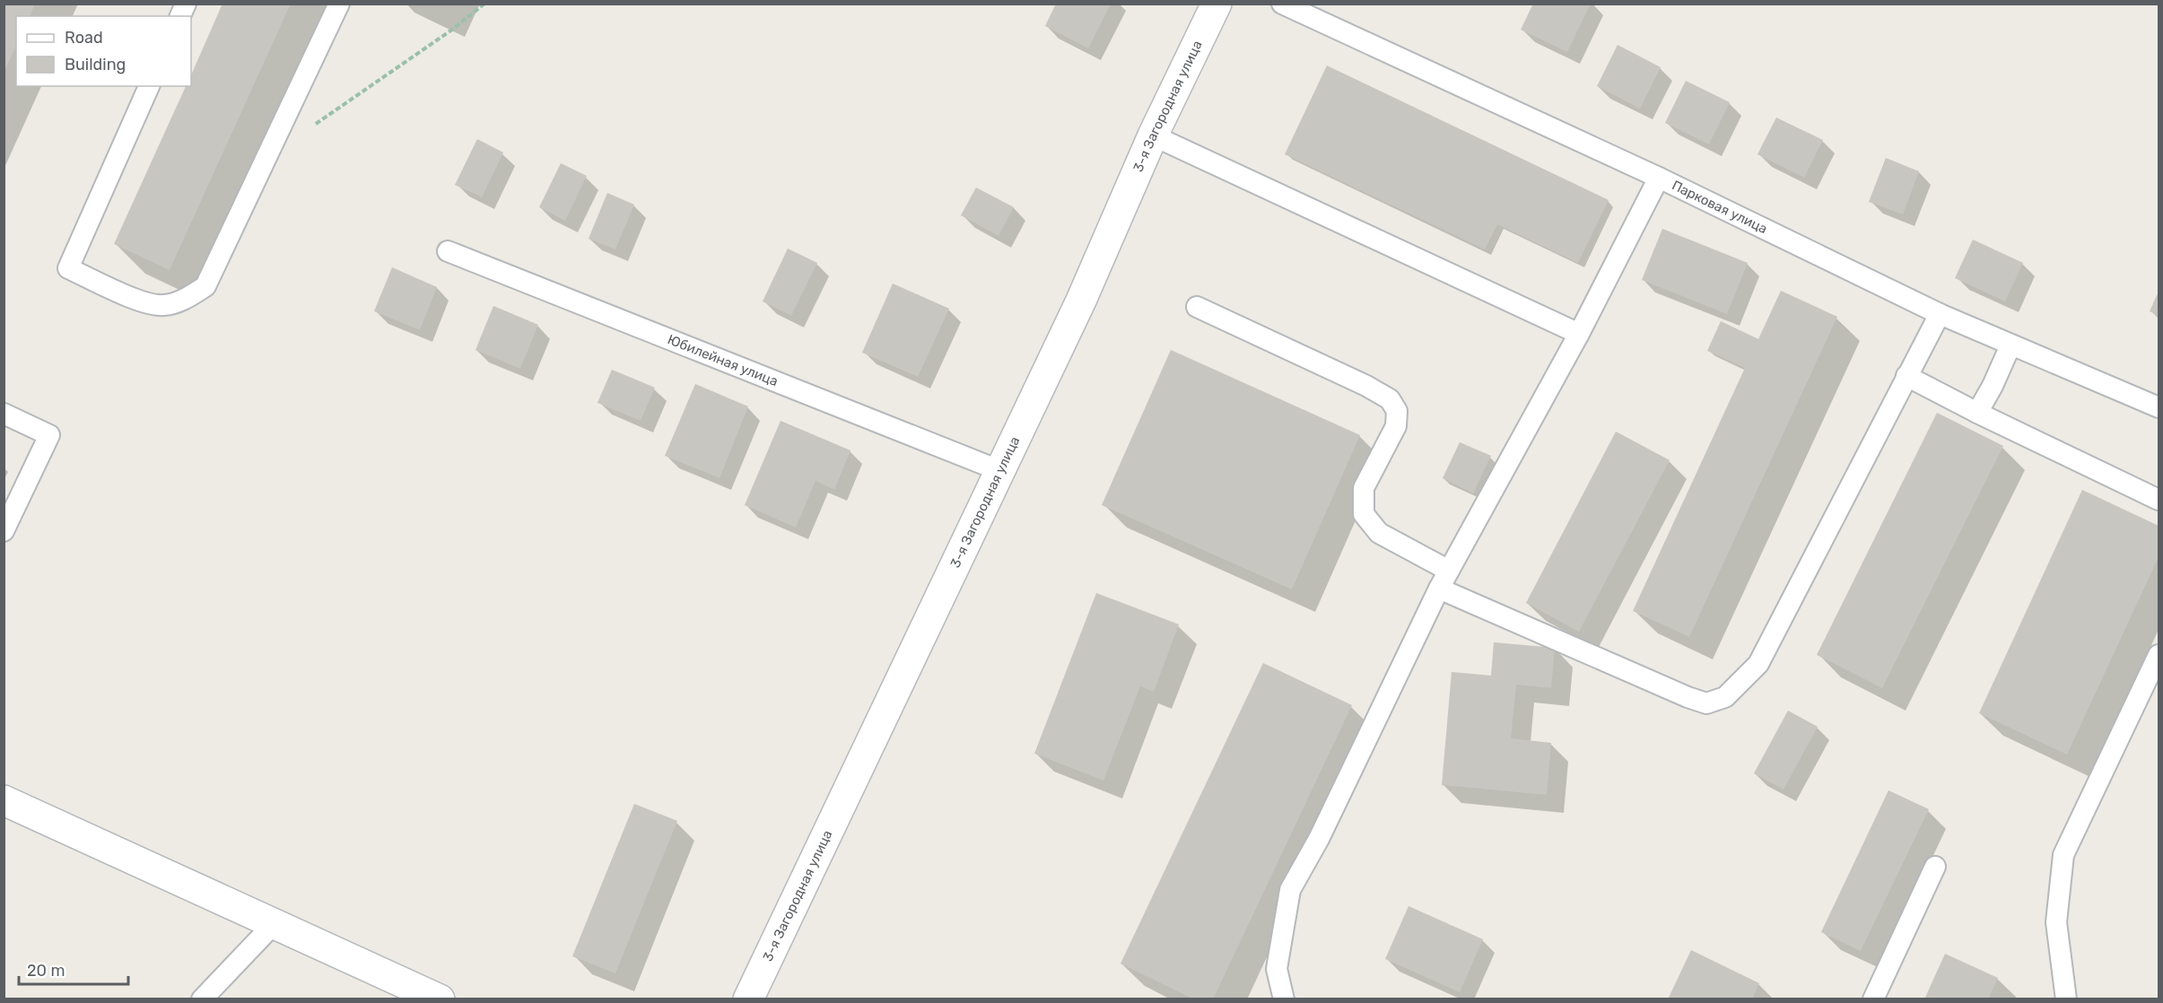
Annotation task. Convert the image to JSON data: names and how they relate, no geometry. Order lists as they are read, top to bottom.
{
  "streets": {
    "main road": ["3-я Загородная улица"],
    "lane": ["Парковая улица", "Юбилейная улица"]
  },
  "crossings": [
    ["3-я Загородная улица", "Юбилейная улица"]
  ],
  "legend": ["Road", "Building"],
  "scale_bar": "20 m"
}
